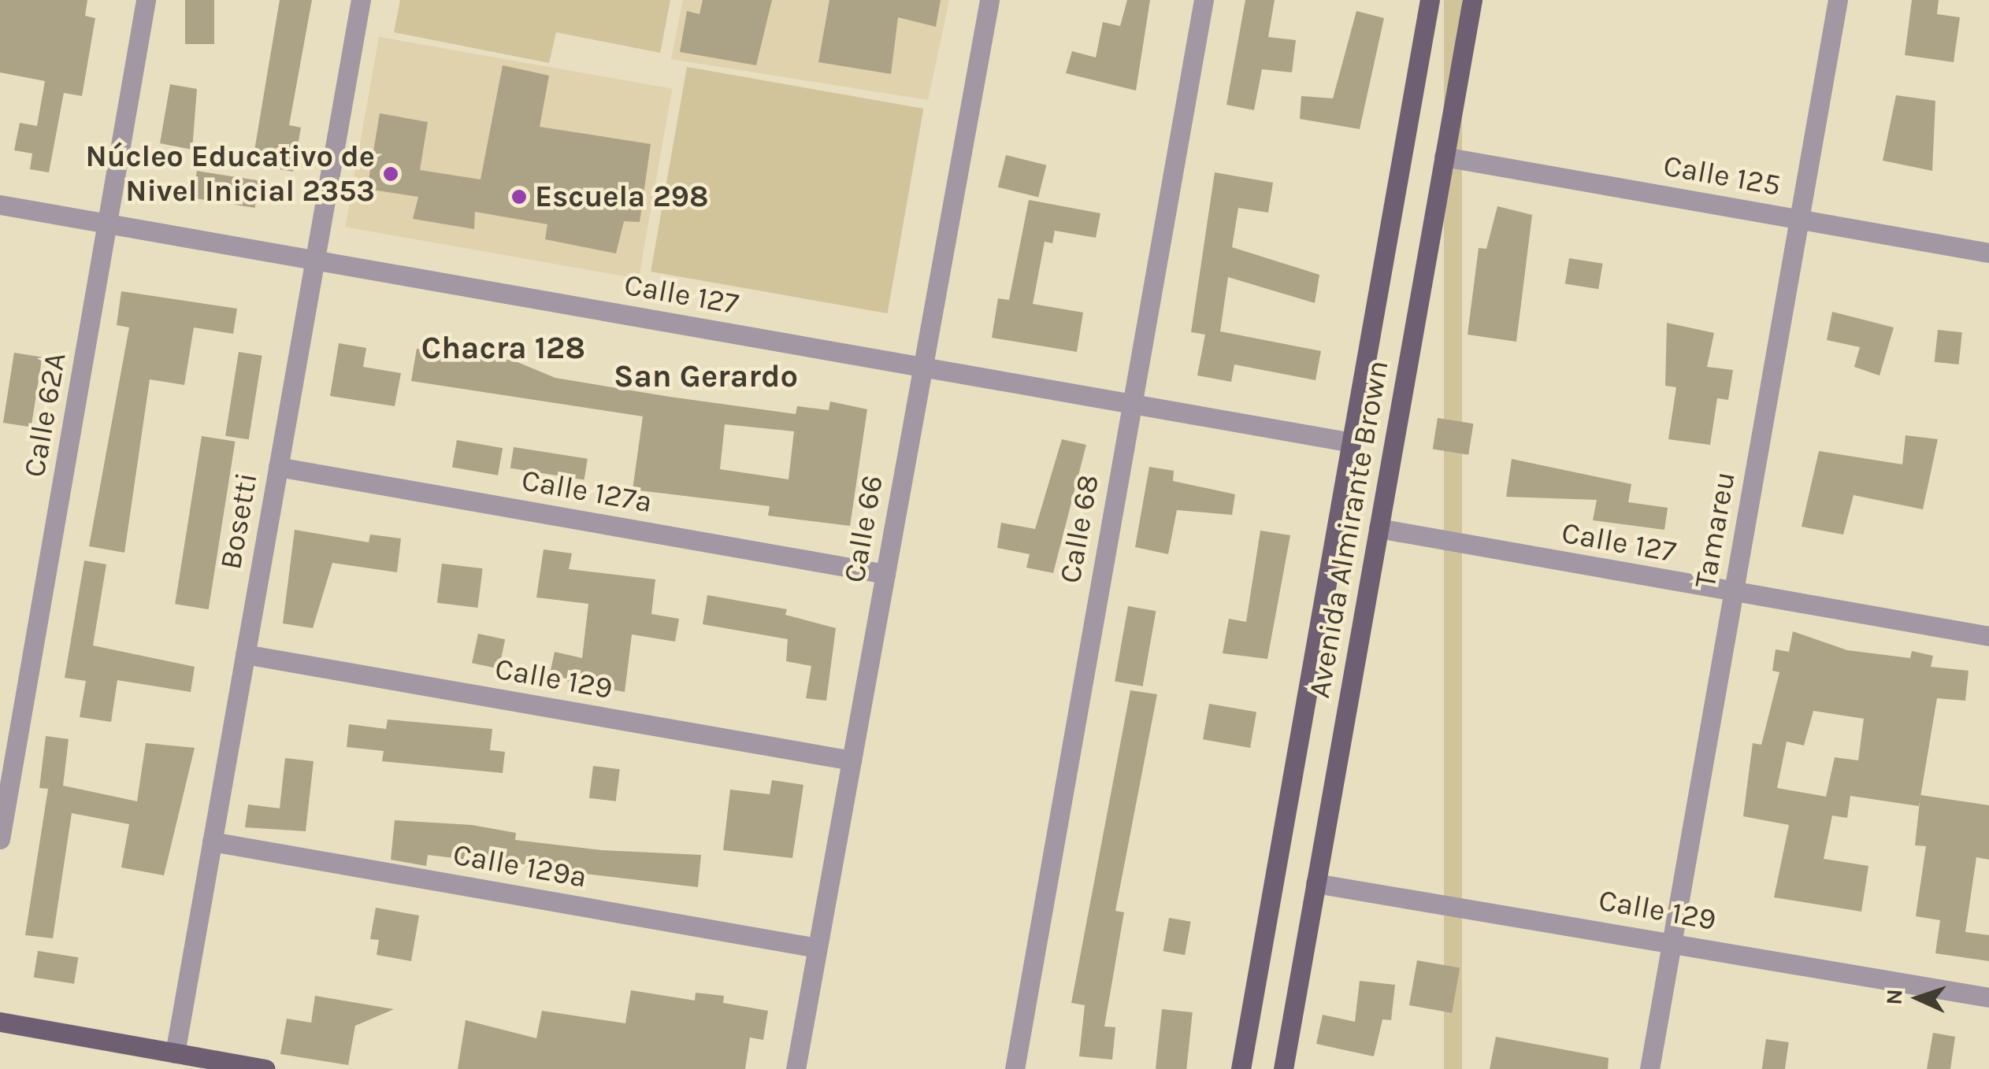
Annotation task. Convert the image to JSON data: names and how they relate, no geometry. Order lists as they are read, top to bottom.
{
  "streets": {
    "main road": ["Avenida Almirante Brown"],
    "street": [
      "Calle 125",
      "Calle 127",
      "Calle 62A",
      "Calle 127a",
      "Bosetti",
      "Calle 66",
      "Calle 68",
      "Tamareu",
      "Calle 129",
      "Calle 129a"
    ]
  },
  "crossings": [
    ["Calle 125", "Avenida Almirante Brown"],
    ["Calle 125", "Tamareu"],
    ["Calle 127", "Calle 62A"],
    ["Calle 127", "Bosetti"],
    ["Calle 127", "Calle 66"],
    ["Calle 127", "Calle 68"],
    ["Calle 127", "Avenida Almirante Brown"],
    ["Calle 127", "Tamareu"],
    ["Calle 127a", "Bosetti"],
    ["Calle 127a", "Calle 66"],
    ["Bosetti", "Calle 129"],
    ["Bosetti", "Calle 129a"],
    ["Calle 66", "Calle 129"],
    ["Calle 66", "Calle 129a"],
    ["Avenida Almirante Brown", "Calle 129"],
    ["Tamareu", "Calle 129"]
  ],
  "districts": ["Chacra 128", "San Gerardo"],
  "places": ["Núcleo Educativo de Nivel Inicial 2353", "Escuela 298"],
  "north": "left"
}
